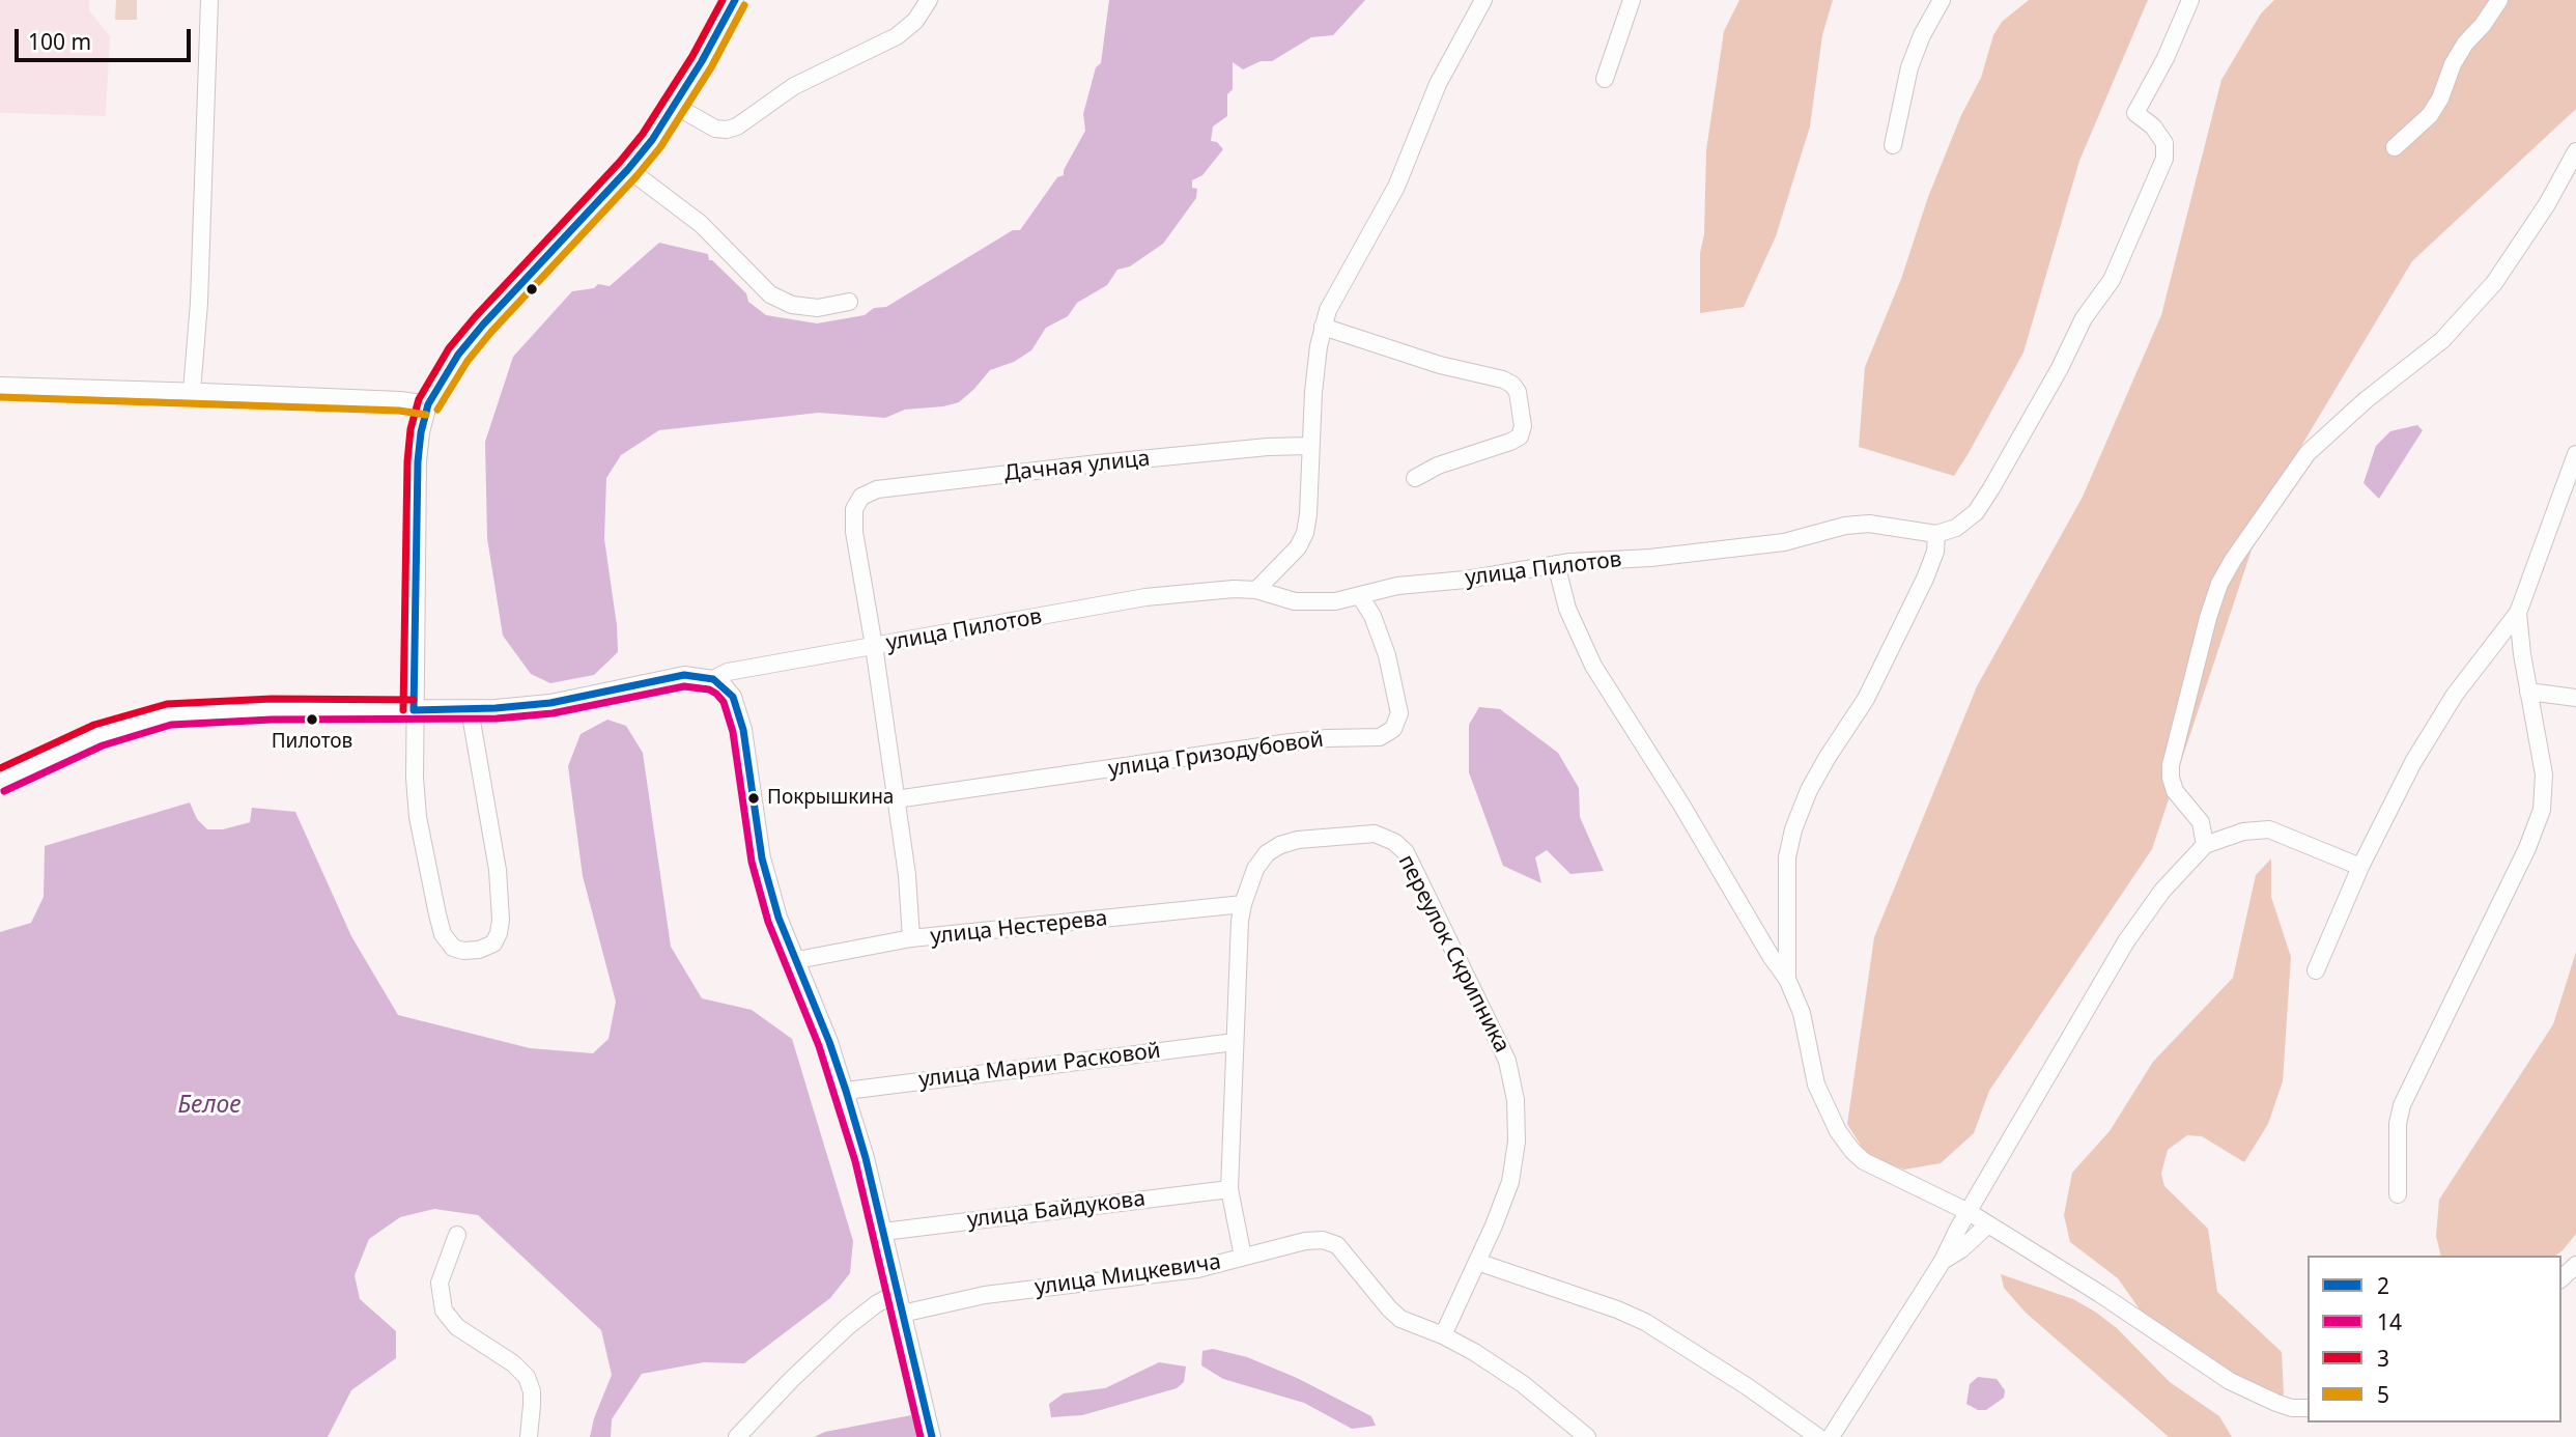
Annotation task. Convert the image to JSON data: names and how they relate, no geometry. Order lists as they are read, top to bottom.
{
  "streets": {
    "street": [
      "Дачная улица",
      "улица Пилотов",
      "улица Гризодубовой",
      "улица Нестерева",
      "переулок Скрипника",
      "улица Марии Расковой",
      "улица Байдукова",
      "улица Мицкевича"
    ]
  },
  "crossings": [
    ["Дачная улица", "улица Пилотов"],
    ["улица Пилотов", "улица Гризодубовой"],
    ["улица Нестерева", "переулок Скрипника"],
    ["переулок Скрипника", "улица Марии Расковой"],
    ["переулок Скрипника", "улица Байдукова"],
    ["переулок Скрипника", "улица Мицкевича"]
  ],
  "water": ["Белое"],
  "places": ["Пилотов", "Покрышкина"],
  "lines": [
    "transit line 2",
    "transit line 3",
    "transit line 5",
    "transit line 14"
  ],
  "legend": [
    "2",
    "14",
    "3",
    "5"
  ],
  "scale_bar": "100 m"
}
